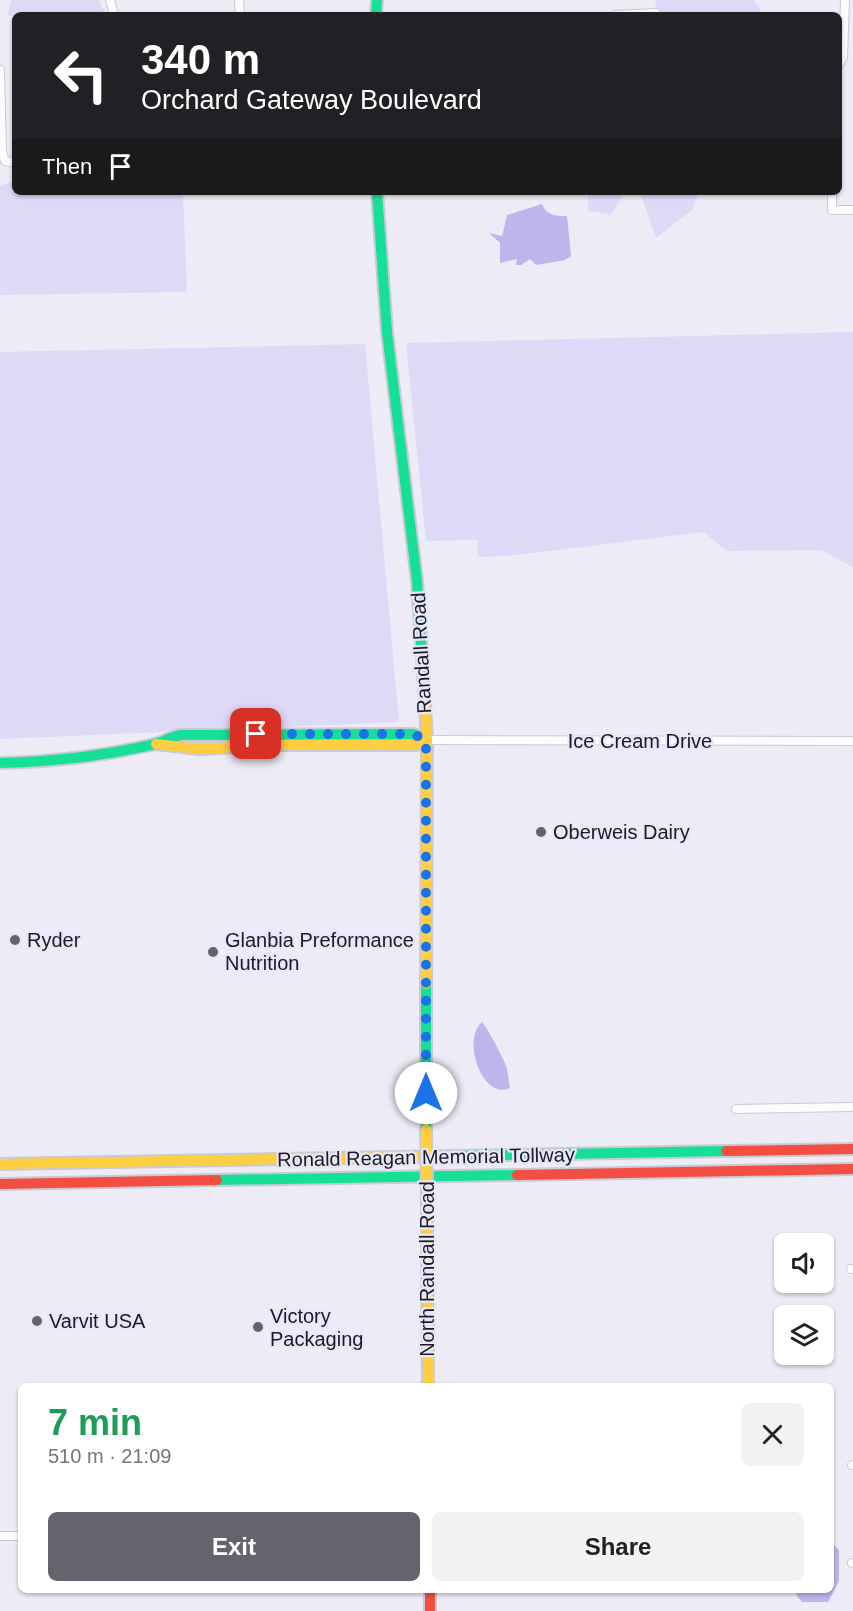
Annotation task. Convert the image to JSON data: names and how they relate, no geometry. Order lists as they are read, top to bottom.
{
  "streets": {
    "main road": ["Randall Road", "Ronald Reagan Memorial Tollway", "North Randall Road"],
    "street": ["Ice Cream Drive"]
  },
  "crossings": [
    ["Randall Road", "Ice Cream Drive"],
    ["Randall Road", "North Randall Road"]
  ],
  "places": [
    "Oberweis Dairy",
    "Ryder",
    "Glanbia Preformance Nutrition",
    "Varvit USA",
    "Victory Packaging"
  ],
  "page": {
    "turn": ["340 m", "Orchard Gateway Boulevard"],
    "then": "Then",
    "heading": ["7 min", "510 m · 21:09"],
    "buttons": ["Exit", "Share"]
  }
}
